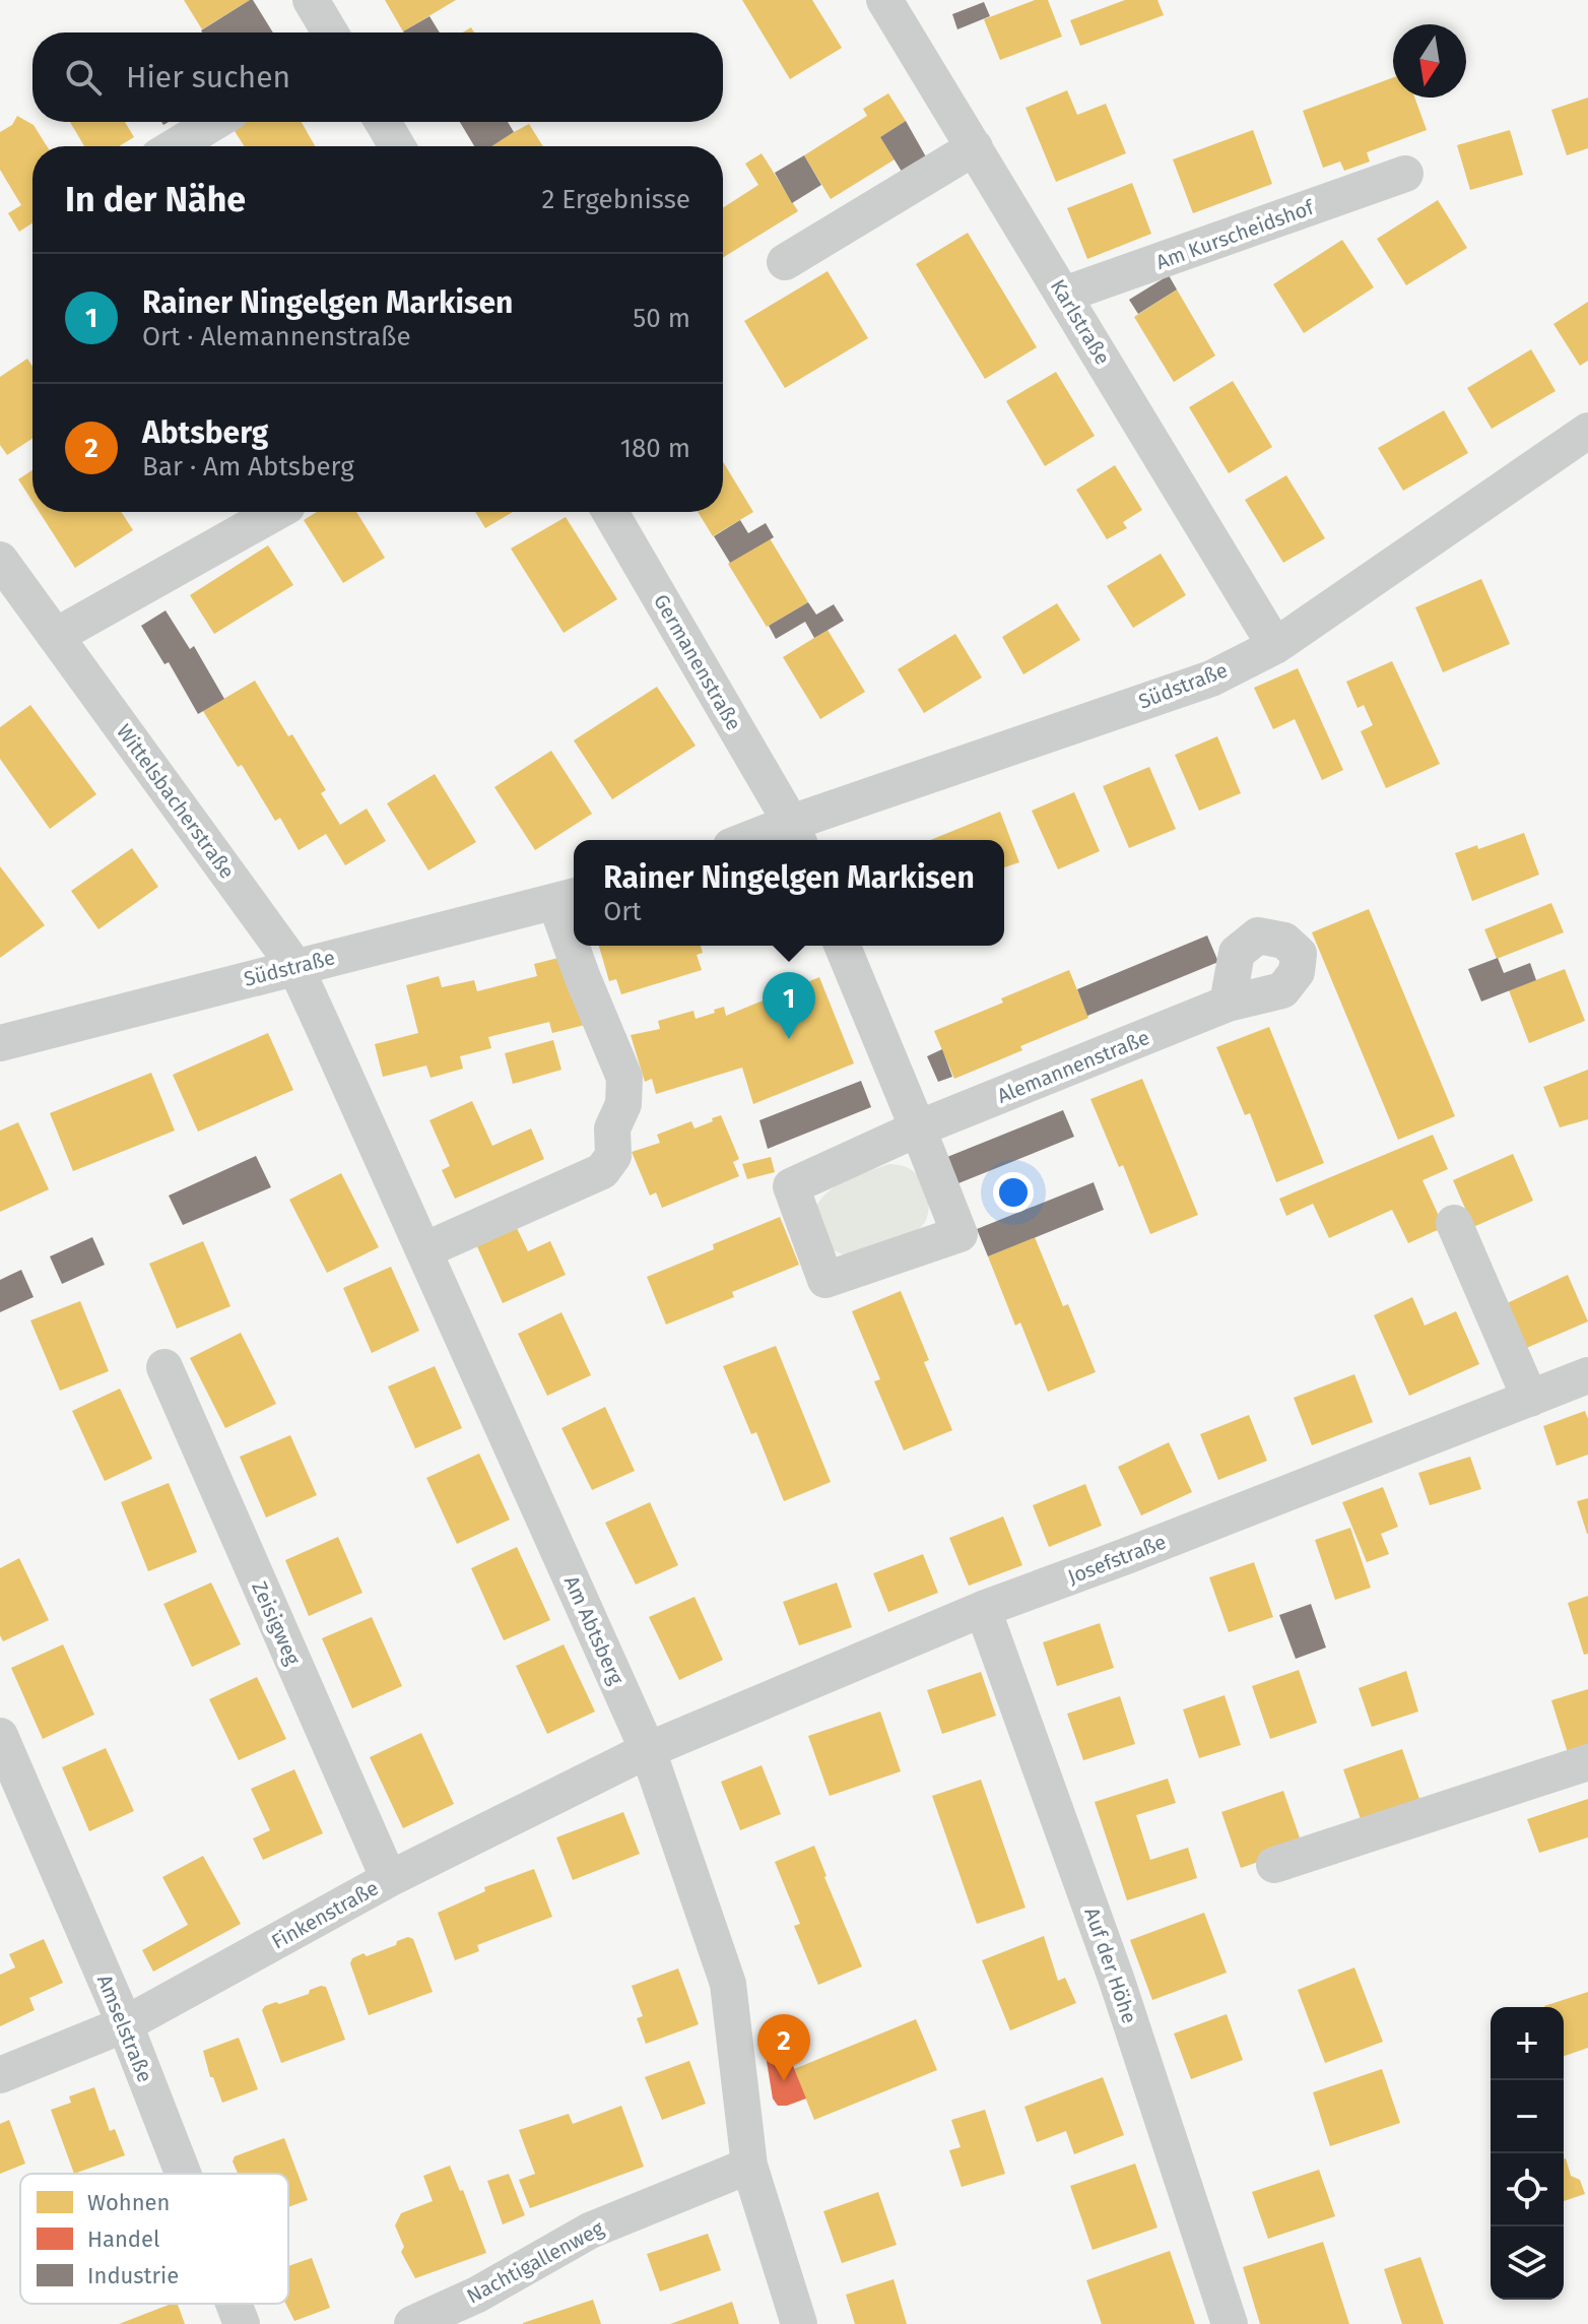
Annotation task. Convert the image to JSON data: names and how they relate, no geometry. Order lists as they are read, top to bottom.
{
  "streets": {
    "street": [
      "Am Kurscheidshof",
      "Karlstraße",
      "Germanenstraße",
      "Südstraße",
      "Wittelsbacherstraße",
      "Alemannenstraße",
      "Josefstraße",
      "Zeisigweg",
      "Am Abtsberg",
      "Finkenstraße",
      "Auf der Höhe",
      "Amselstraße",
      "Nachtigallenweg"
    ]
  },
  "crossings": [
    ["Am Kurscheidshof", "Karlstraße"],
    ["Karlstraße", "Südstraße"],
    ["Germanenstraße", "Südstraße"],
    ["Südstraße", "Wittelsbacherstraße"],
    ["Südstraße", "Am Abtsberg"],
    ["Wittelsbacherstraße", "Am Abtsberg"],
    ["Josefstraße", "Am Abtsberg"],
    ["Josefstraße", "Finkenstraße"],
    ["Josefstraße", "Auf der Höhe"],
    ["Zeisigweg", "Finkenstraße"],
    ["Am Abtsberg", "Finkenstraße"],
    ["Am Abtsberg", "Nachtigallenweg"],
    ["Finkenstraße", "Amselstraße"]
  ],
  "legend": ["Wohnen", "Handel", "Industrie"],
  "north": "bottom",
  "page": {
    "search": "Hier suchen",
    "heading": ["In der Nähe", "2 Ergebnisse"],
    "list": [
      {
        "mark": "1",
        "name": "Rainer Ningelgen Markisen",
        "note": "Ort · Alemannenstraße",
        "value": "50 m"
      },
      {
        "mark": "2",
        "name": "Abtsberg",
        "note": "Bar · Am Abtsberg",
        "value": "180 m"
      }
    ],
    "popup": ["Rainer Ningelgen Markisen", "Ort"],
    "pins": ["1", "2"],
    "map_buttons": ["+", "−"]
  }
}
